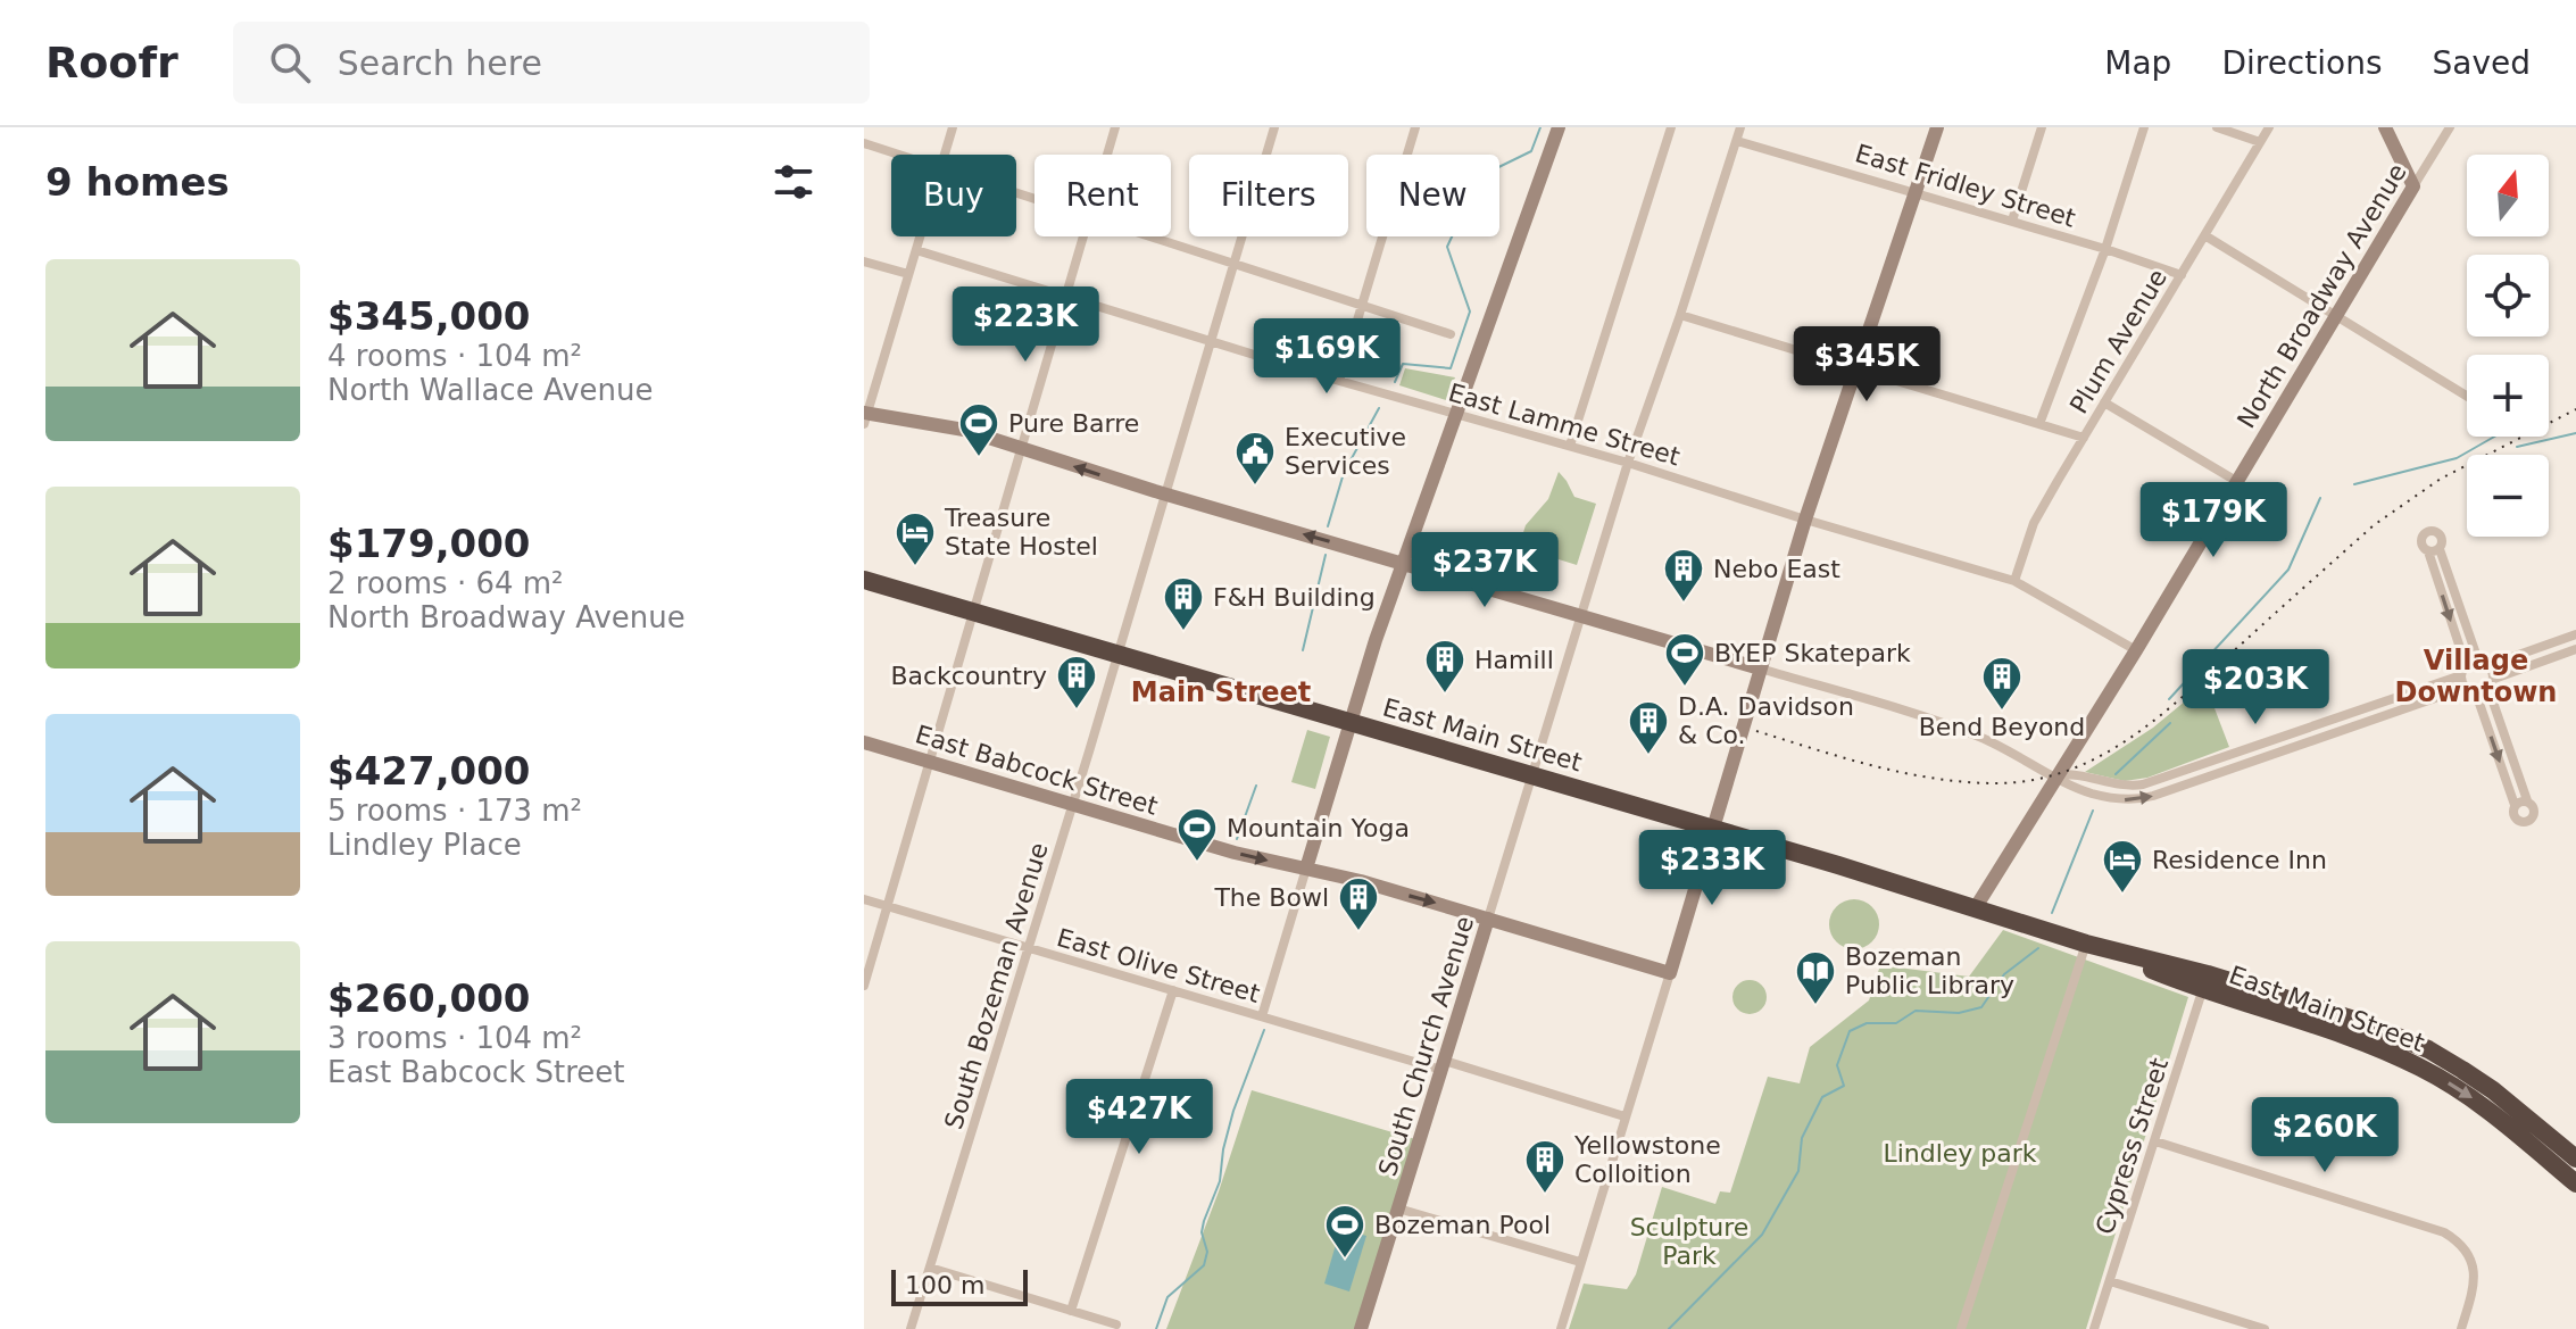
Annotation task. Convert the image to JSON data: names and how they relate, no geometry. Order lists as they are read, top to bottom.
{
  "streets": {
    "highway": ["East Main Street"],
    "street": [
      "East Fridley Street",
      "North Broadway Avenue",
      "Plum Avenue",
      "East Lamme Street",
      "East Babcock Street",
      "East Olive Street",
      "South Bozeman Avenue",
      "South Church Avenue",
      "Cypress Street"
    ]
  },
  "crossings": [
    ["East Fridley Street", "Plum Avenue"],
    ["East Fridley Street", "South Church Avenue"],
    ["North Broadway Avenue", "East Lamme Street"],
    ["North Broadway Avenue", "East Main Street"],
    ["Plum Avenue", "East Lamme Street"],
    ["East Lamme Street", "South Bozeman Avenue"],
    ["East Lamme Street", "South Church Avenue"],
    ["East Main Street", "South Bozeman Avenue"],
    ["East Main Street", "South Church Avenue"],
    ["East Main Street", "Cypress Street"],
    ["East Babcock Street", "South Bozeman Avenue"],
    ["East Babcock Street", "South Church Avenue"],
    ["East Olive Street", "South Bozeman Avenue"],
    ["East Olive Street", "South Church Avenue"]
  ],
  "one_way": ["East Babcock Street"],
  "districts": ["Village Downtown", "Main Street"],
  "parks": ["Lindley park", "Sculpture Park"],
  "places": {
    "sports": [
      "Pure Barre",
      "BYEP Skatepark",
      "Mountain Yoga",
      "Bozeman Pool"
    ],
    "public building": ["Executive Services"],
    "hotel": ["Treasure State Hostel", "Residence Inn"],
    "building": [
      "Nebo East",
      "F&H Building",
      "Hamill",
      "Backcountry",
      "Bend Beyond",
      "D.A. Davidson & Co.",
      "The Bowl",
      "Yellowstone Colloition"
    ],
    "library": ["Bozeman Public Library"]
  },
  "scale_bar": "100 m",
  "north": "top",
  "page": {
    "header": "Roofr",
    "search": "Search here",
    "nav": ["Map", "Directions", "Saved"],
    "heading": "9 homes",
    "map_buttons": ["+", "−"],
    "chip": [
      "Buy",
      "Rent",
      "Filters",
      "New"
    ],
    "list": [
      {
        "name": "$345,000",
        "note": "4 rooms · 104 m² · North Wallace Avenue"
      },
      {
        "name": "$179,000",
        "note": "2 rooms · 64 m² · North Broadway Avenue"
      },
      {
        "name": "$427,000",
        "note": "5 rooms · 173 m² · Lindley Place"
      },
      {
        "name": "$260,000",
        "note": "3 rooms · 104 m² · East Babcock Street"
      }
    ],
    "price": [
      "$223K",
      "$169K",
      "$345K",
      "$179K",
      "$237K",
      "$203K",
      "$233K",
      "$427K",
      "$260K"
    ],
    "scale": "100 m"
  }
}
